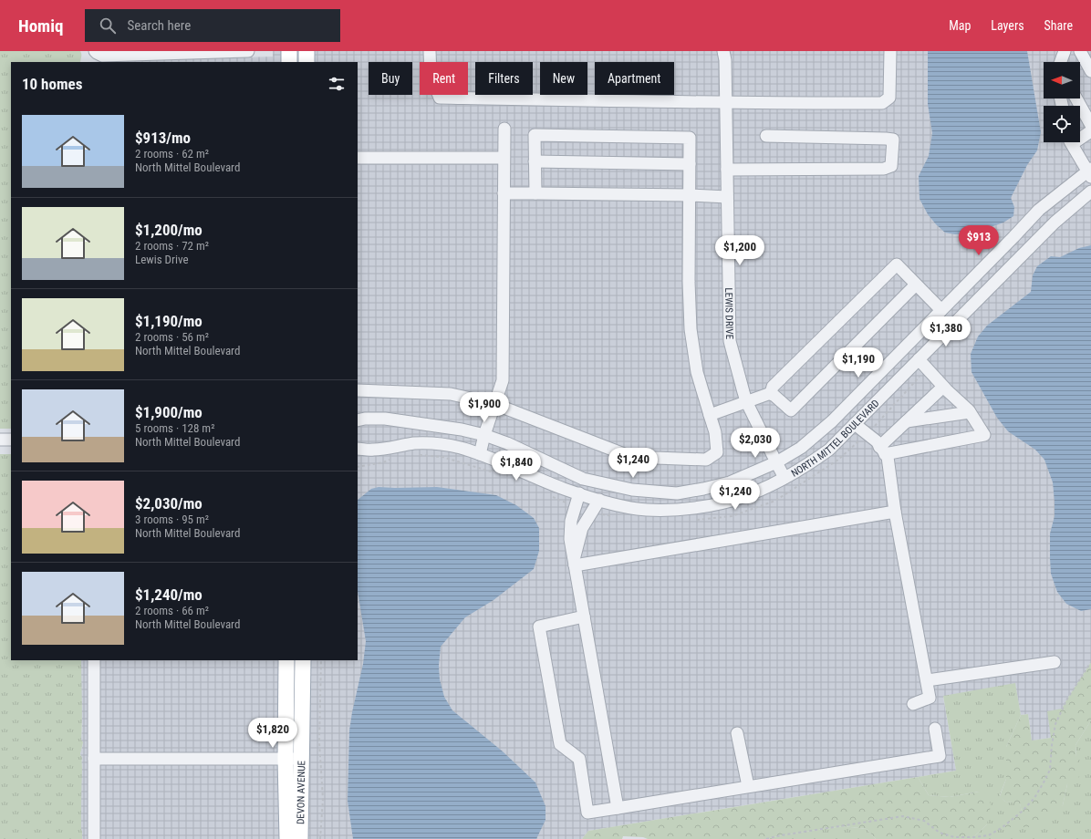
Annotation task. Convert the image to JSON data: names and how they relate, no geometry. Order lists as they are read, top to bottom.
{
  "streets": {
    "main road": ["DEVON AVENUE"],
    "street": ["LEWIS DRIVE", "NORTH MITTEL BOULEVARD"]
  },
  "crossings": [
    ["LEWIS DRIVE", "NORTH MITTEL BOULEVARD"]
  ],
  "north": "left",
  "page": {
    "header": "Homiq",
    "search": "Search here",
    "nav": ["Map", "Layers", "Share"],
    "chip": [
      "Buy",
      "Rent",
      "Filters",
      "New",
      "Apartment"
    ],
    "heading": "10 homes",
    "list": [
      {
        "name": "$913/mo",
        "note": "2 rooms · 62 m² · North Mittel Boulevard"
      },
      {
        "name": "$1,200/mo",
        "note": "2 rooms · 72 m² · Lewis Drive"
      },
      {
        "name": "$1,190/mo",
        "note": "2 rooms · 56 m² · North Mittel Boulevard"
      },
      {
        "name": "$1,900/mo",
        "note": "5 rooms · 128 m² · North Mittel Boulevard"
      },
      {
        "name": "$2,030/mo",
        "note": "3 rooms · 95 m² · North Mittel Boulevard"
      },
      {
        "name": "$1,240/mo",
        "note": "2 rooms · 66 m² · North Mittel Boulevard"
      }
    ],
    "price": [
      "$913",
      "$1,200",
      "$1,380",
      "$1,190",
      "$1,900",
      "$2,030",
      "$1,240",
      "$1,840",
      "$1,240",
      "$1,820"
    ]
  }
}
